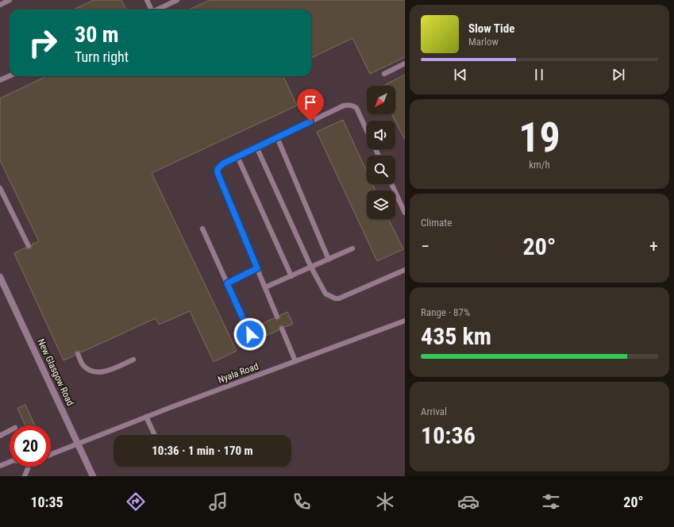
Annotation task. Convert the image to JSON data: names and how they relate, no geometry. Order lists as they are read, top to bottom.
{
  "streets": {
    "street": ["New Glasgow Road"],
    "lane": ["Nyala Road"]
  },
  "crossings": [
    ["New Glasgow Road", "Nyala Road"]
  ],
  "north": "bottom left",
  "page": {
    "turn": ["30 m", "Turn right"],
    "song": ["Slow Tide", "Marlow"],
    "tile": [
      ["19", "km/h"],
      "Climate",
      ["Range · 87%", "435 km"],
      ["Arrival", "10:36"]
    ],
    "heat": ["−", "20°", "+"],
    "limit": "20",
    "trip": "10:36 · 1 min · 170 m",
    "tabs": ["10:35", "20°"]
  }
}
